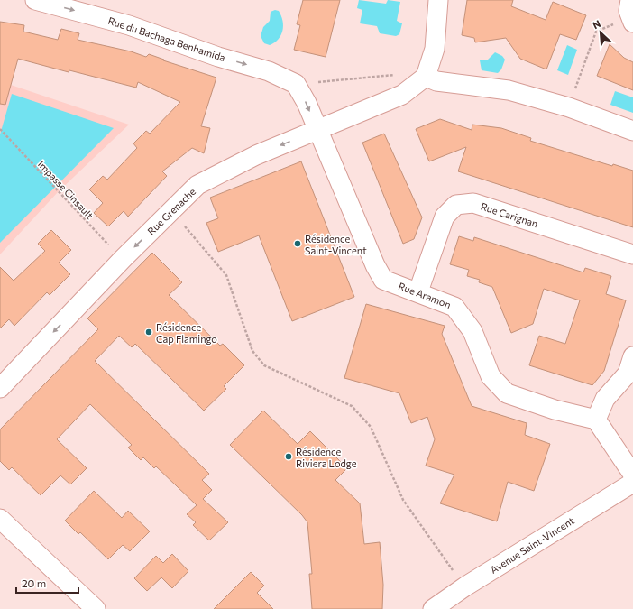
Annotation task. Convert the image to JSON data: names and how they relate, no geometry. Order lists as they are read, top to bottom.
{
  "streets": {
    "street": [
      "Rue du Bachaga Benhamida",
      "Rue Grenache",
      "Rue Carignan",
      "Rue Aramon",
      "Avenue Saint-Vincent"
    ],
    "path": ["Impasse Cinsault"]
  },
  "crossings": [
    ["Impasse Cinsault", "Rue Grenache"],
    ["Rue Grenache", "Rue Aramon"],
    ["Rue Carignan", "Rue Aramon"]
  ],
  "one_way": ["Rue du Bachaga Benhamida", "Rue Grenache"],
  "places": ["Résidence Saint-Vincent", "Résidence Cap Flamingo", "Résidence Riviera Lodge"],
  "scale_bar": "20 m",
  "north": "top left"
}
